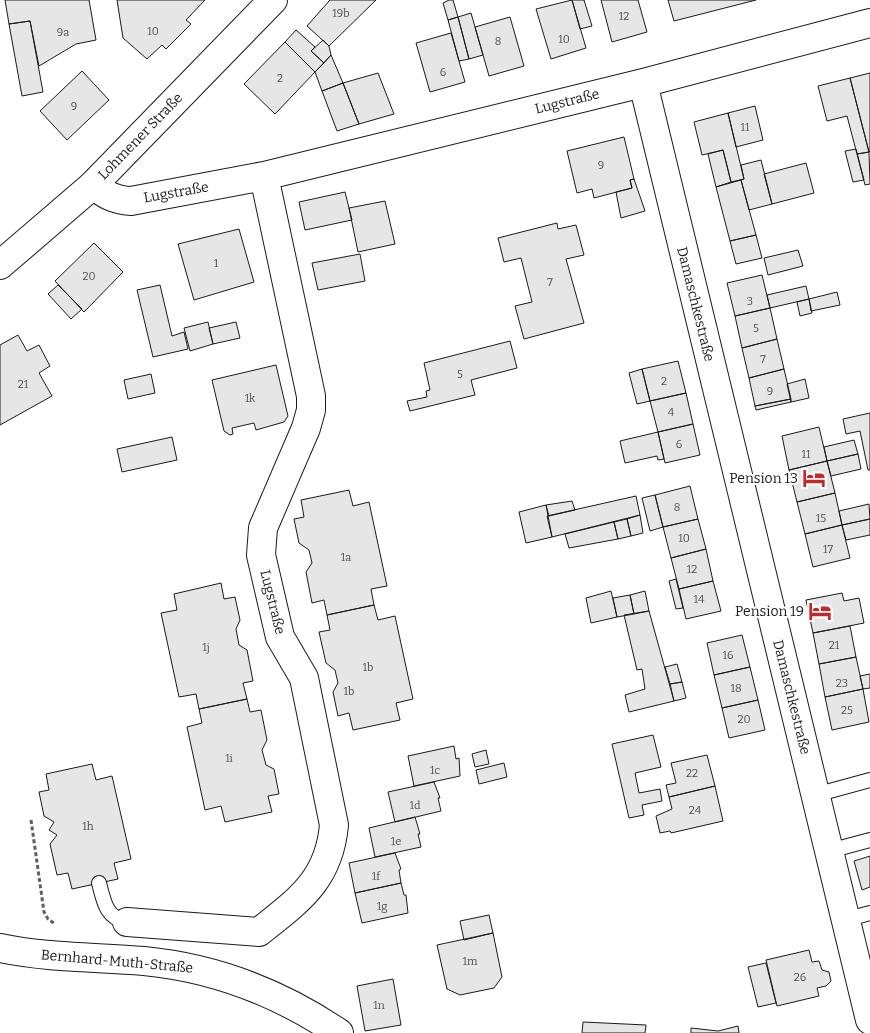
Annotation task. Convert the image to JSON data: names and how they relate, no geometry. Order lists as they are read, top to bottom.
{
  "streets": {
    "street": [
      "Lugstraße",
      "Lohmener Straße",
      "Damaschkestraße",
      "Bernhard-Muth-Straße"
    ]
  },
  "crossings": [
    ["Lugstraße", "Lohmener Straße"],
    ["Lugstraße", "Damaschkestraße"]
  ],
  "places": {
    "hotel": ["Pension 13", "Pension 19"]
  },
  "house_numbers": [
    "19b",
    "12",
    "10",
    "9a",
    "10",
    "8",
    "6",
    "2",
    "9",
    "11",
    "9",
    "1",
    "20",
    "7",
    "3",
    "5",
    "7",
    "5",
    "2",
    "21",
    "9",
    "1k",
    "4",
    "6",
    "11",
    "8",
    "15",
    "10",
    "17",
    "1a",
    "12",
    "14",
    "21",
    "1j",
    "16",
    "1b",
    "23",
    "18",
    "1b",
    "25",
    "20",
    "1i",
    "1c",
    "22",
    "1d",
    "24",
    "1h",
    "1e",
    "1f",
    "1g",
    "1m",
    "26",
    "1n"
  ]
}
